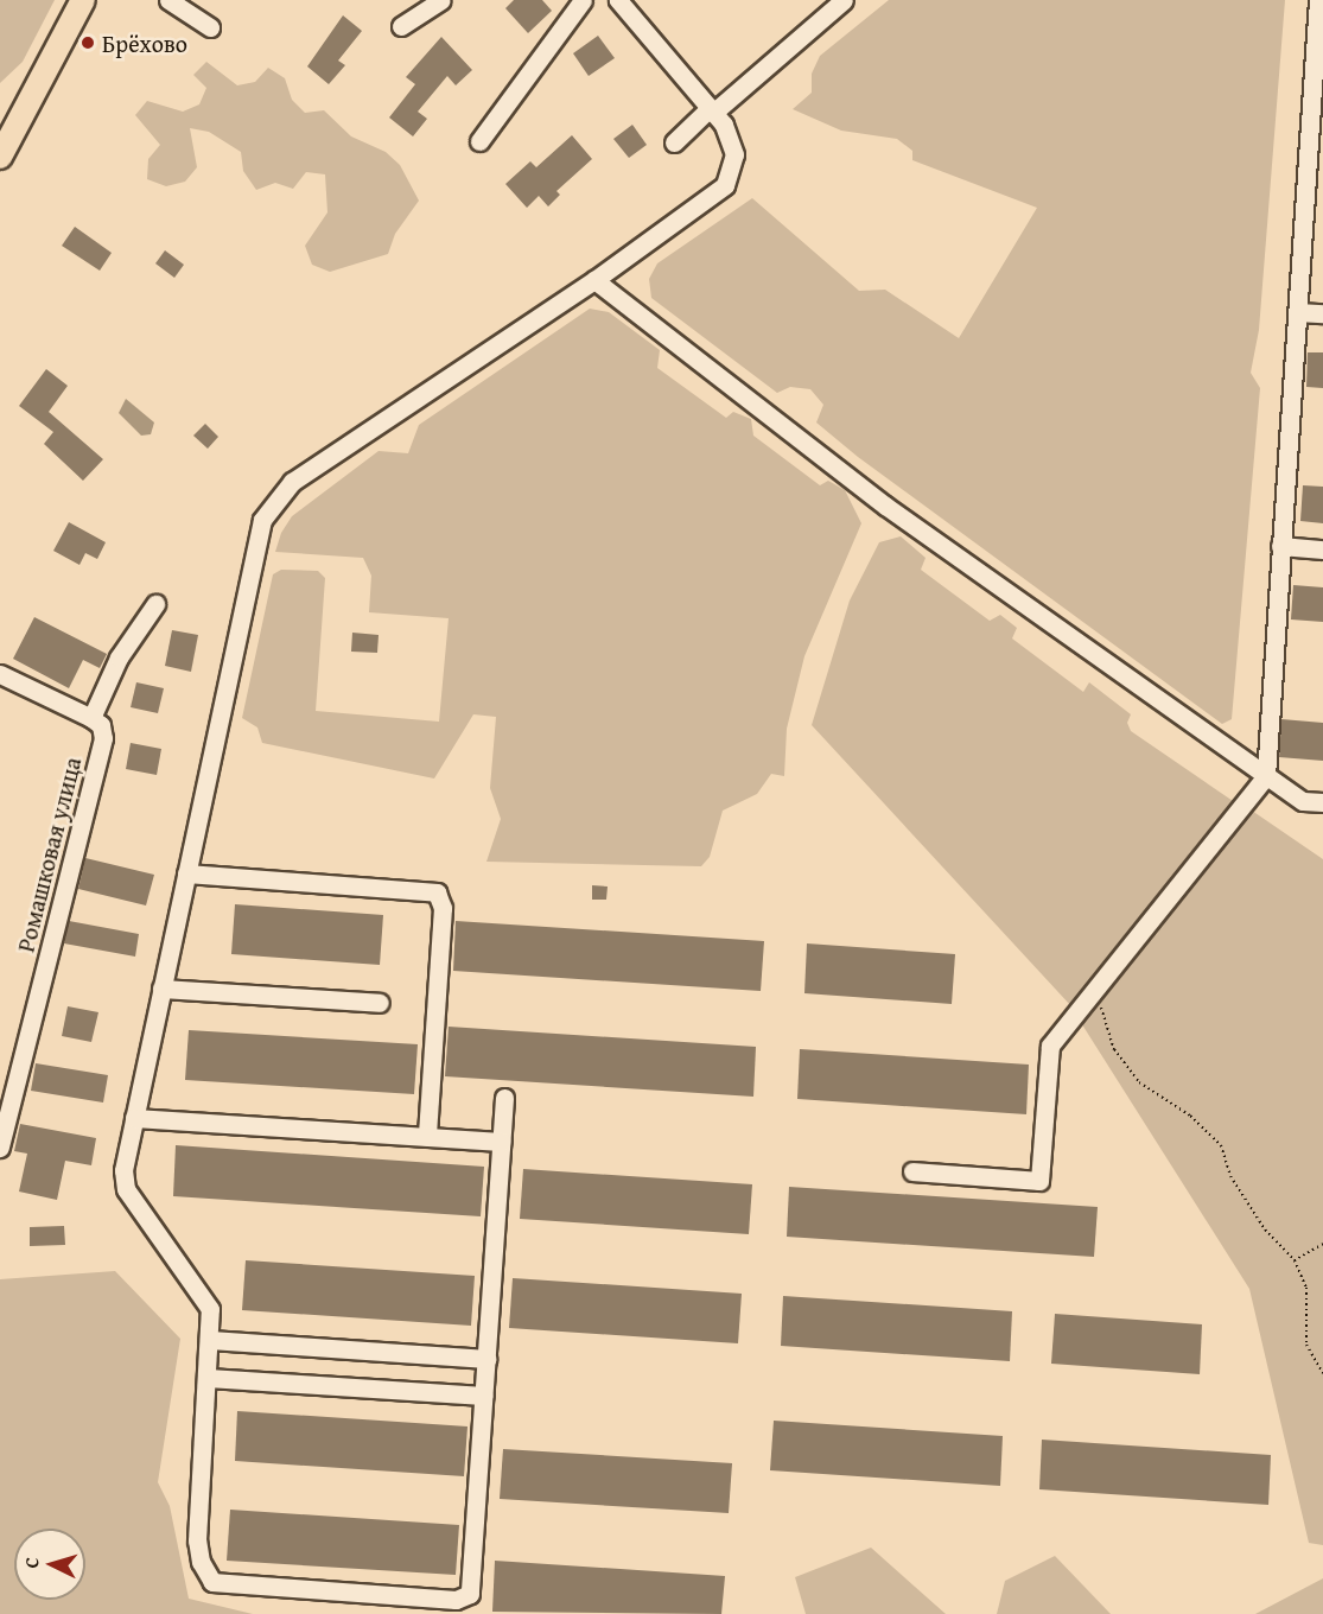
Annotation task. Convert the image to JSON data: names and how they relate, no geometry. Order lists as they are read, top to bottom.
{
  "streets": {
    "street": ["Ромашковая улица"]
  },
  "places": ["Брёхово"],
  "north": "left"
}
